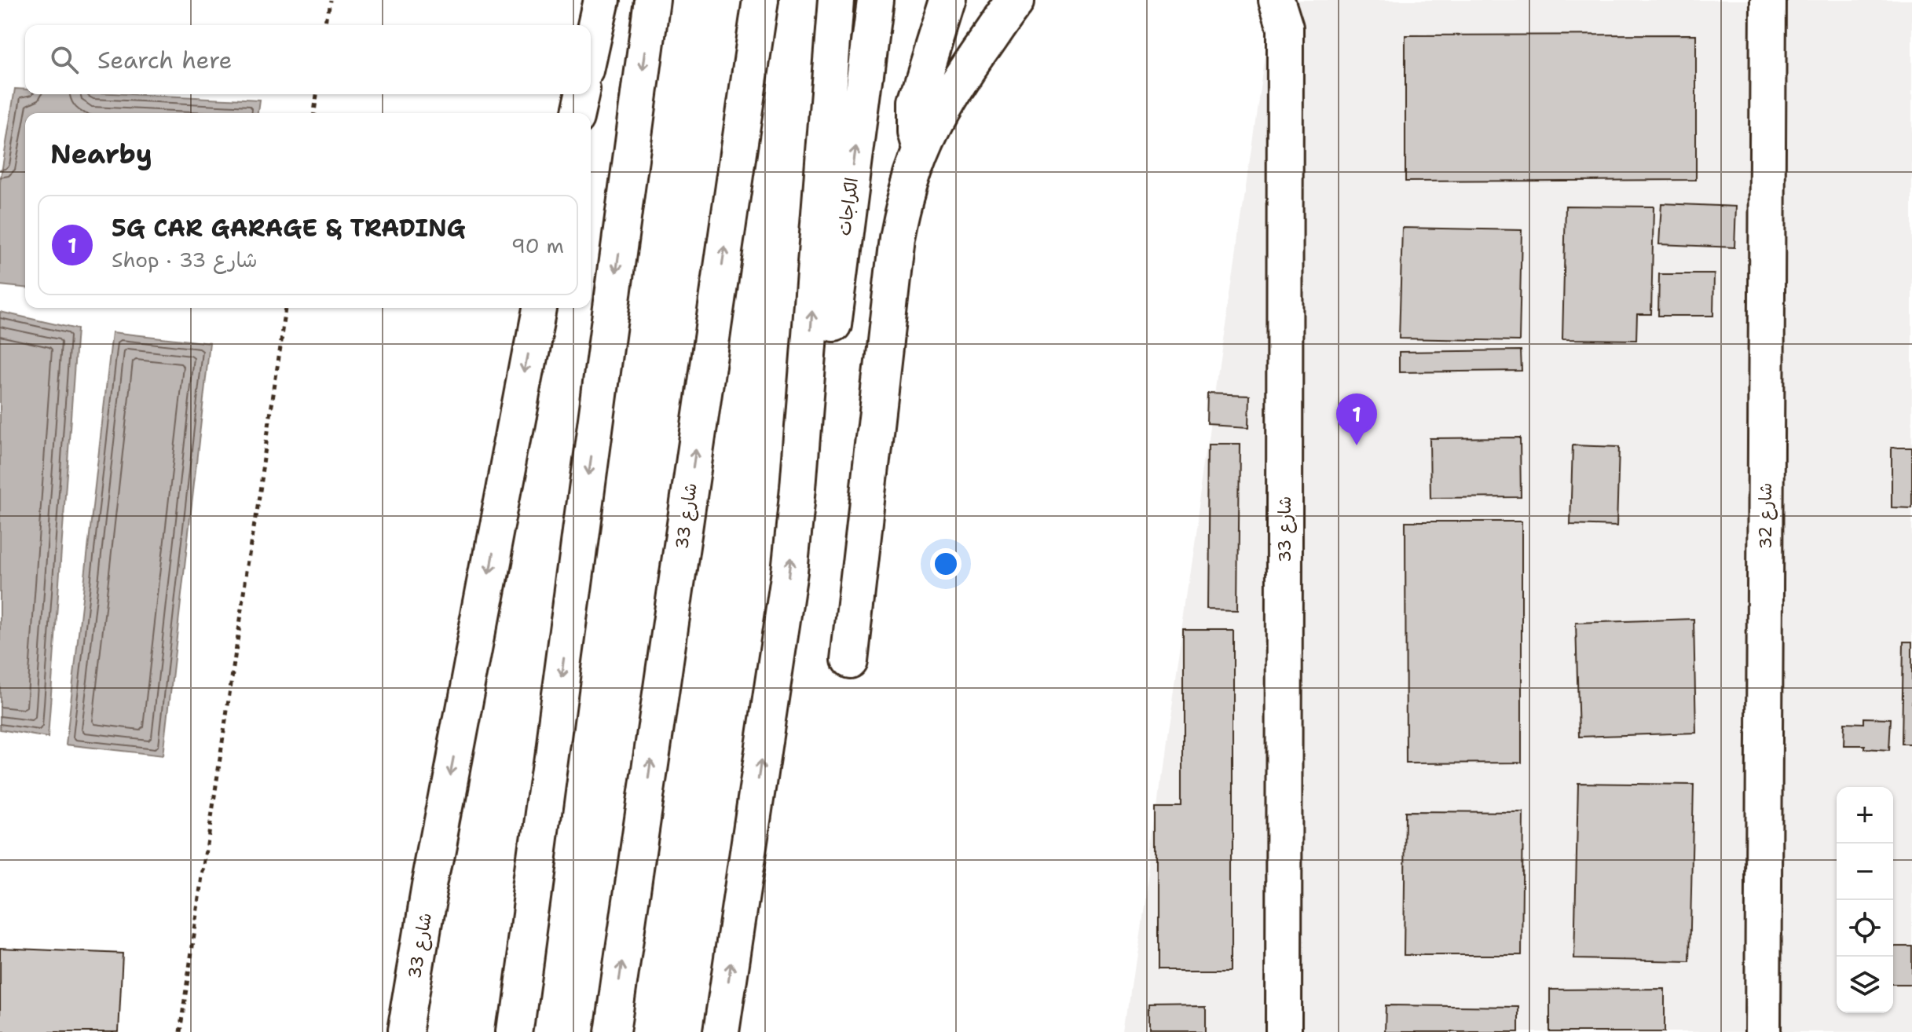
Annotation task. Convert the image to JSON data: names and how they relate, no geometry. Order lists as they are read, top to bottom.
{
  "streets": {
    "main road": ["الكراجات", "شارع 33", "شارع 32"]
  },
  "page": {
    "search": "Search here",
    "heading": "Nearby",
    "list": [
      {
        "mark": "1",
        "name": "5G CAR GARAGE & TRADING",
        "note": "Shop · شارع 33",
        "value": "90 m"
      }
    ],
    "pins": "1",
    "map_buttons": ["+", "−"]
  }
}
